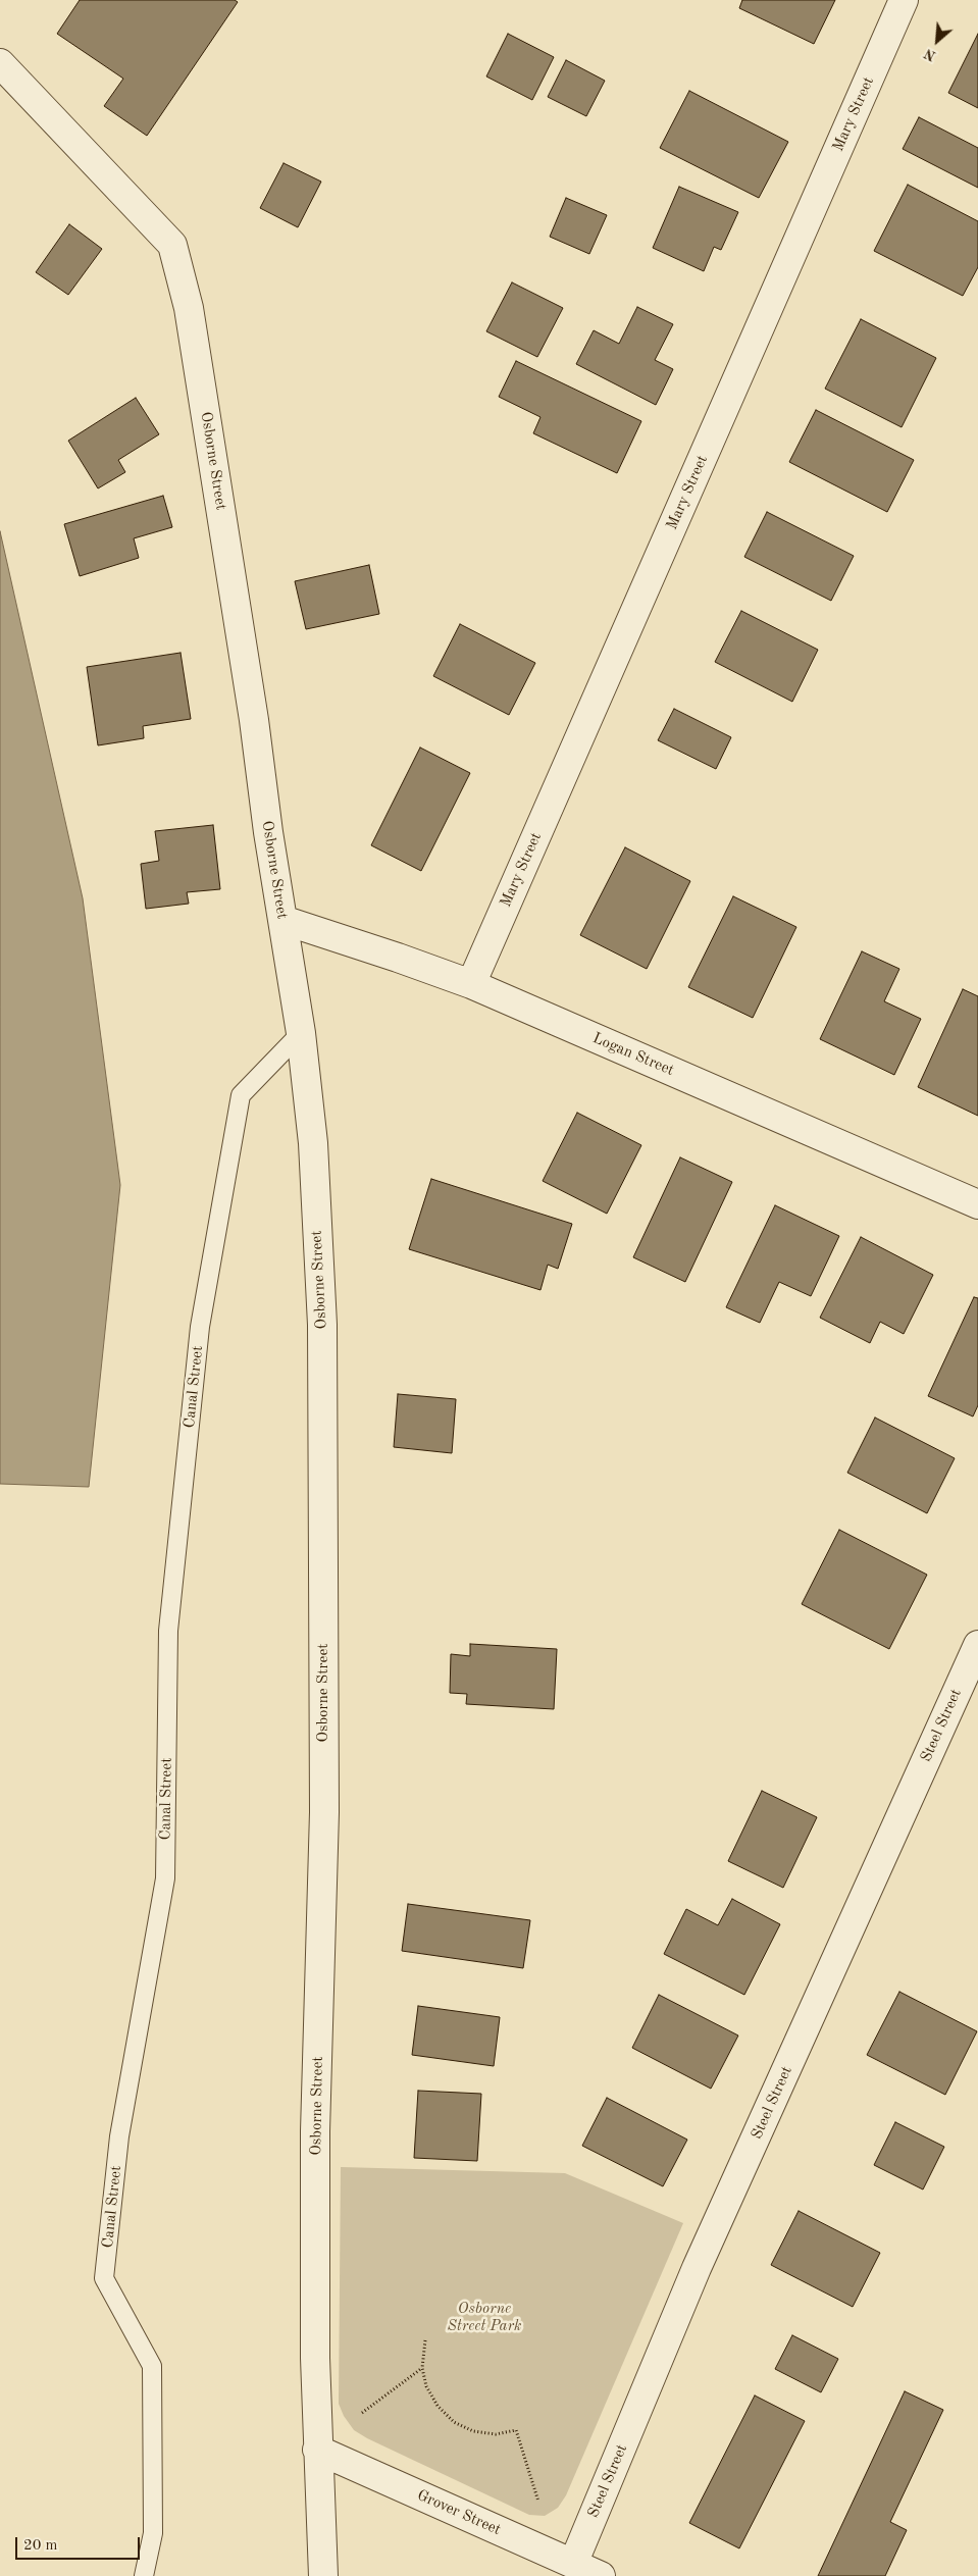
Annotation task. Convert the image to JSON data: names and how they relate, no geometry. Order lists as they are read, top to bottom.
{
  "streets": {
    "street": [
      "Mary Street",
      "Osborne Street",
      "Logan Street",
      "Steel Street",
      "Grover Street"
    ],
    "lane": ["Canal Street"]
  },
  "crossings": [
    ["Mary Street", "Logan Street"],
    ["Osborne Street", "Logan Street"],
    ["Osborne Street", "Canal Street"],
    ["Osborne Street", "Grover Street"],
    ["Steel Street", "Grover Street"]
  ],
  "parks": ["Osborne Street Park"],
  "scale_bar": "20 m",
  "north": "bottom left"
}
